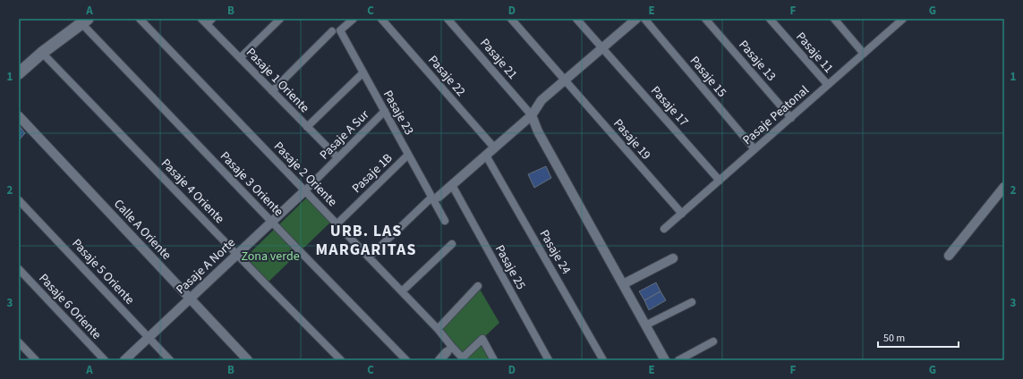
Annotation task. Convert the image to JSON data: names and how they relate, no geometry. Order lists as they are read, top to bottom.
{
  "streets": {
    "street": [
      "Pasaje 11",
      "Pasaje 21",
      "Pasaje 13",
      "Pasaje 22",
      "Pasaje 15",
      "Pasaje 1 Oriente",
      "Pasaje 17",
      "Pasaje 23",
      "Pasaje Peatonal",
      "Pasaje A Sur",
      "Pasaje 19",
      "Pasaje 1B",
      "Pasaje 2 Oriente",
      "Pasaje 3 Oriente",
      "Pasaje 4 Oriente",
      "Calle A Oriente",
      "Pasaje 24",
      "Pasaje A Norte",
      "Pasaje 25",
      "Pasaje 5 Oriente",
      "Pasaje 6 Oriente"
    ]
  },
  "crossings": [
    ["Pasaje 11", "Pasaje Peatonal"],
    ["Pasaje 13", "Pasaje Peatonal"],
    ["Pasaje 15", "Pasaje Peatonal"],
    ["Pasaje 1 Oriente", "Pasaje A Sur"],
    ["Pasaje 17", "Pasaje Peatonal"],
    ["Pasaje 23", "Pasaje A Sur"],
    ["Pasaje 23", "Pasaje 1B"],
    ["Pasaje Peatonal", "Pasaje 19"],
    ["Pasaje A Sur", "Pasaje 2 Oriente"],
    ["Pasaje A Sur", "Pasaje A Norte"],
    ["Pasaje 1B", "Pasaje 2 Oriente"],
    ["Pasaje 2 Oriente", "Pasaje A Norte"],
    ["Pasaje 3 Oriente", "Pasaje A Norte"],
    ["Pasaje 4 Oriente", "Pasaje A Norte"],
    ["Calle A Oriente", "Pasaje A Norte"],
    ["Pasaje A Norte", "Pasaje 5 Oriente"]
  ],
  "districts": ["URB. LAS MARGARITAS"],
  "parks": ["Zona verde"],
  "scale_bar": "50 m",
  "grid": {
    "columns": [
      "A",
      "B",
      "C",
      "D",
      "E",
      "F",
      "G"
    ],
    "rows": ["1", "2", "3"]
  }
}
